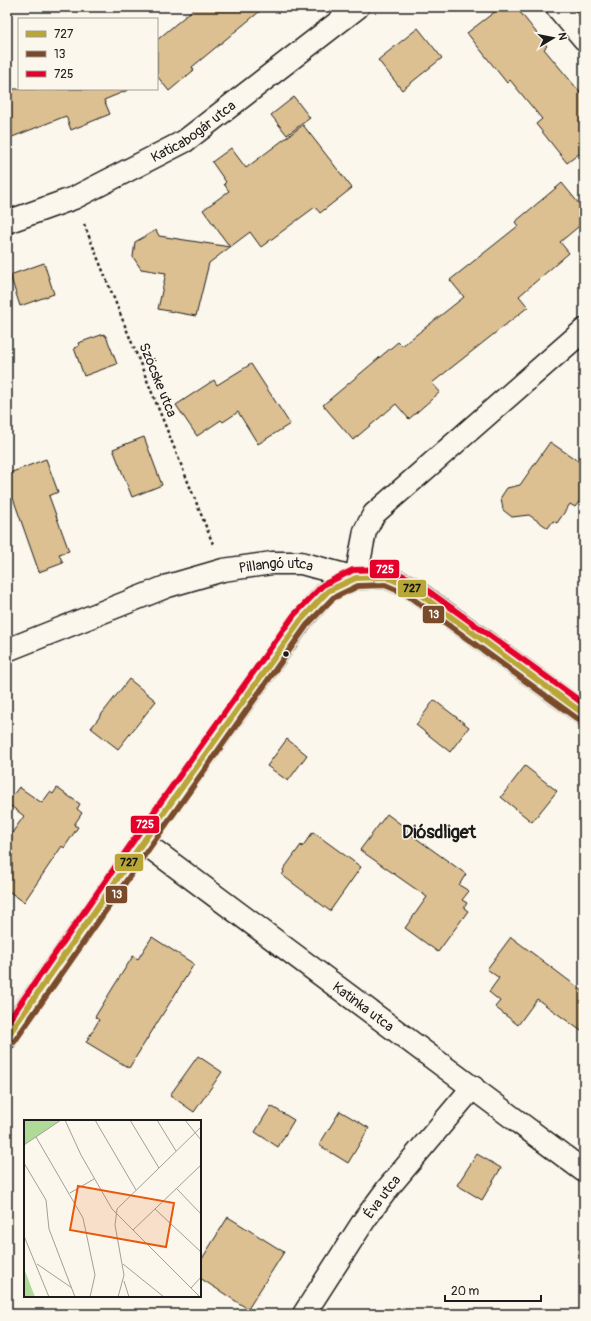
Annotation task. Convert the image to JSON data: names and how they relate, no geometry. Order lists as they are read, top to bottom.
{
  "streets": {
    "street": [
      "Katicabogár utca",
      "Pillangó utca",
      "Katinka utca",
      "Éva utca"
    ],
    "path": ["Szöcske utca"]
  },
  "crossings": [
    ["Katicabogár utca", "Szöcske utca"],
    ["Szöcske utca", "Pillangó utca"],
    ["Katinka utca", "Éva utca"]
  ],
  "districts": ["Diósdliget"],
  "lines": ["transit line 725", "transit line 727", "transit line 13"],
  "legend": ["727", "13", "725"],
  "scale_bar": "20 m",
  "north": "right"
}
